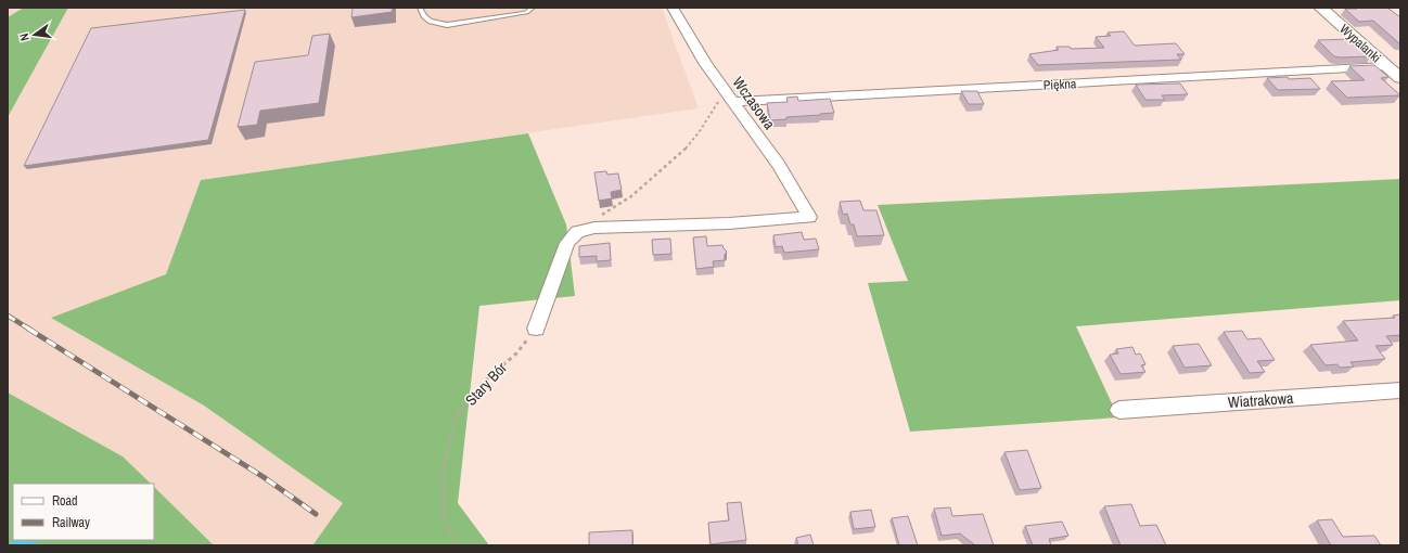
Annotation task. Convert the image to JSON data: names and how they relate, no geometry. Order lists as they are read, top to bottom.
{
  "streets": {
    "street": [
      "Wypalanki",
      "Piękna",
      "Wczasowa",
      "Wiatrakowa"
    ],
    "path": ["Stary Bór"]
  },
  "crossings": [
    ["Wypalanki", "Piękna"],
    ["Piękna", "Wczasowa"]
  ],
  "legend": ["Road", "Railway"],
  "north": "left"
}
